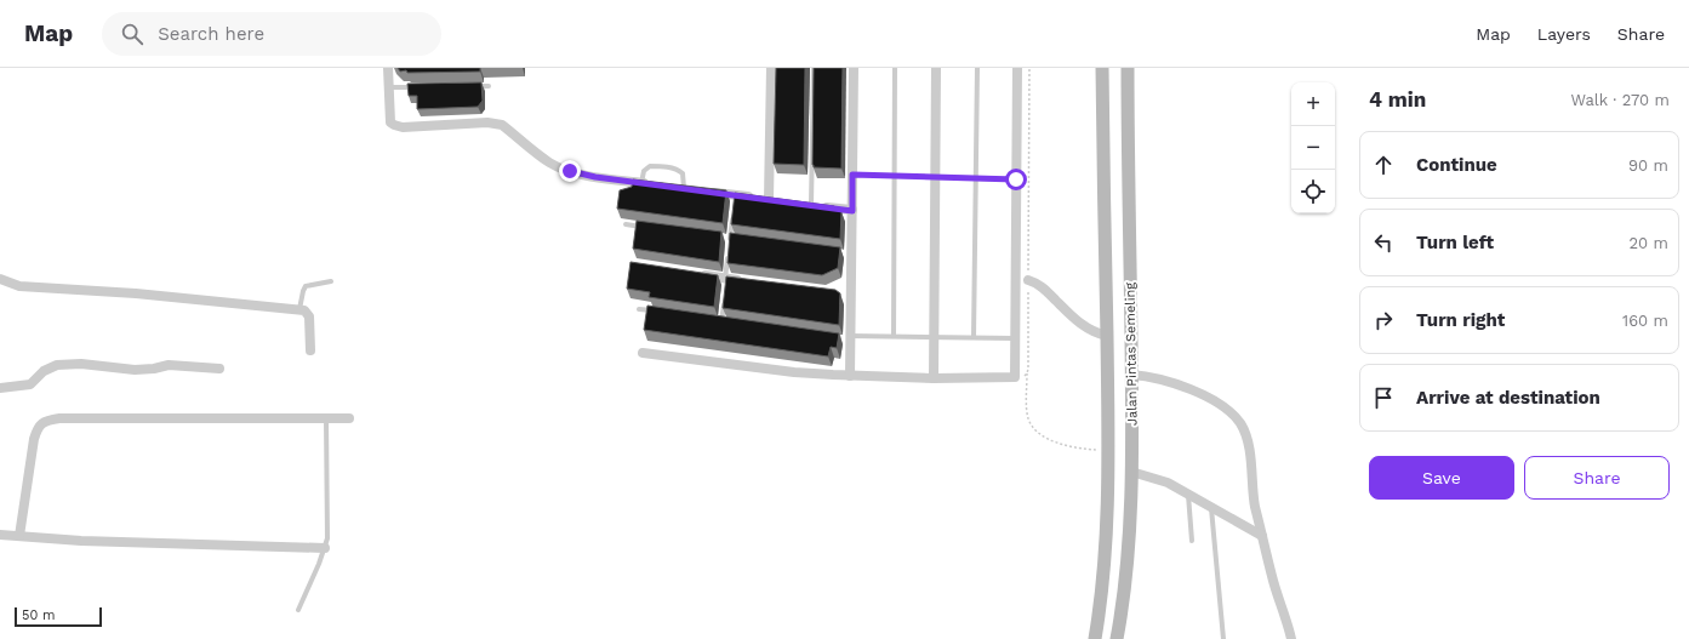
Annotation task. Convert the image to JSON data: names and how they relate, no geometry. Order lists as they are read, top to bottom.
{
  "streets": {
    "main road": ["Jalan Pintas Semeling"]
  },
  "scale_bar": "50 m",
  "page": {
    "header": "Map",
    "search": "Search here",
    "nav": ["Map", "Layers", "Share"],
    "heading": ["4 min", "Walk · 270 m"],
    "map_buttons": ["+", "−"],
    "list": [
      ["Continue", "90 m"],
      ["Turn left", "20 m"],
      ["Turn right", "160 m"],
      "Arrive at destination"
    ],
    "buttons": ["Save", "Share"],
    "scale": "50 m"
  }
}
